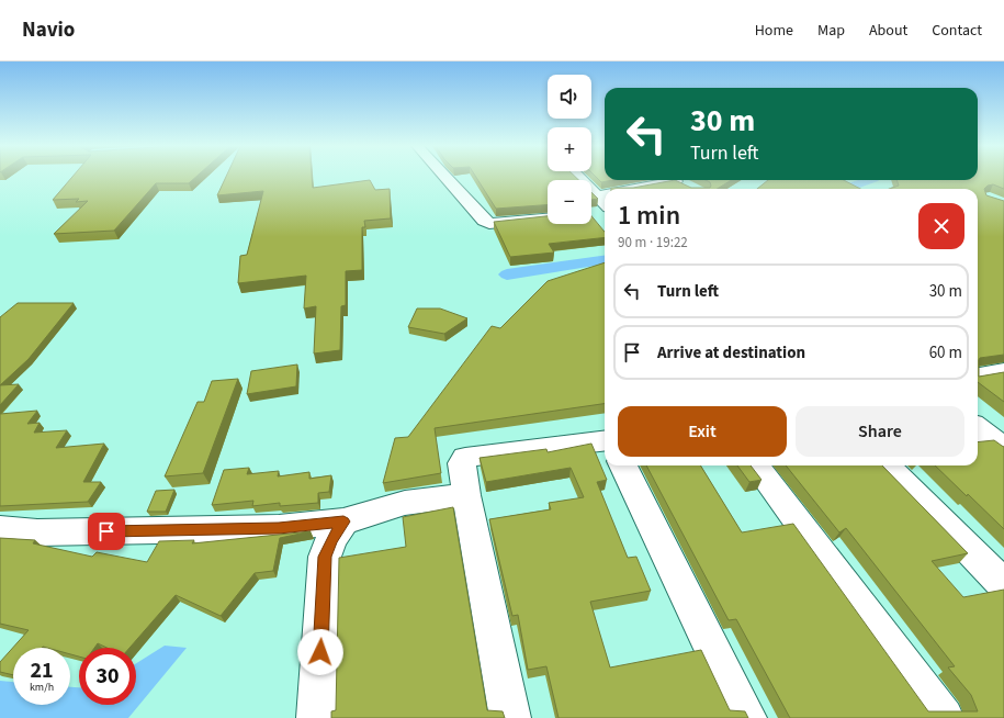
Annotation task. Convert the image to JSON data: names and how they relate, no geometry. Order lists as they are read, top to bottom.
{
  "page": {
    "header": "Navio",
    "nav": [
      "Home",
      "Map",
      "About",
      "Contact"
    ],
    "map_buttons": ["+", "−"],
    "turn": ["30 m", "Turn left"],
    "heading": ["1 min", "90 m · 19:22"],
    "list": [
      {
        "name": "Turn left",
        "value": "30 m"
      },
      {
        "name": "Arrive at destination",
        "value": "60 m"
      }
    ],
    "buttons": ["Exit", "Share"],
    "speed": "21 km/h",
    "limit": "30"
  }
}
